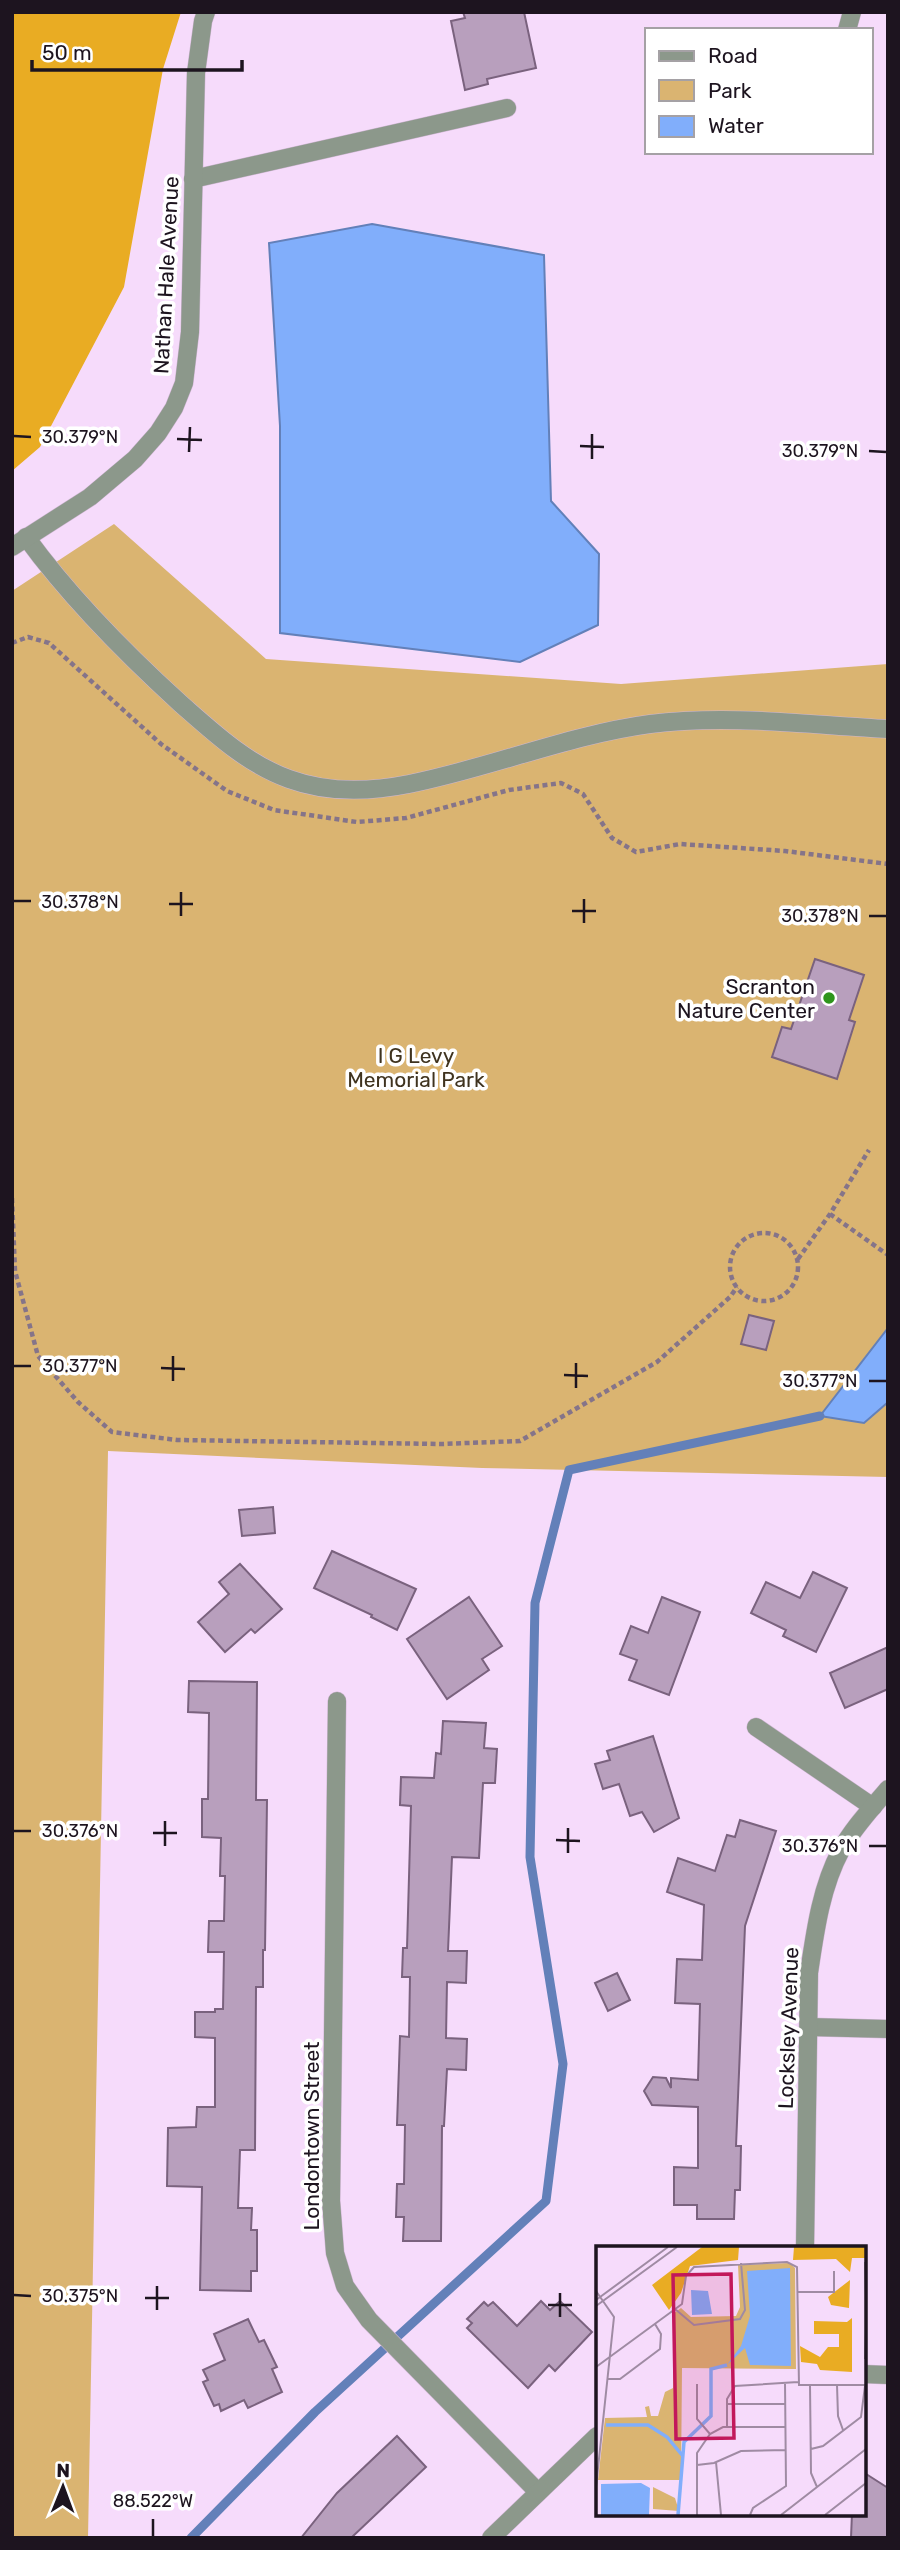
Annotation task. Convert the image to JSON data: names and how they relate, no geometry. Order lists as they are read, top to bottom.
{
  "streets": {
    "street": ["Nathan Hale Avenue", "Locksley Avenue", "Londontown Street"]
  },
  "parks": ["I G Levy Memorial Park"],
  "places": ["Scranton Nature Center"],
  "legend": ["Road", "Park", "Water"],
  "scale_bar": "50 m",
  "north": "top",
  "coordinates": [
    "30.379°N",
    "30.378°N",
    "30.377°N",
    "30.376°N",
    "30.375°N",
    "88.522°W"
  ]
}
